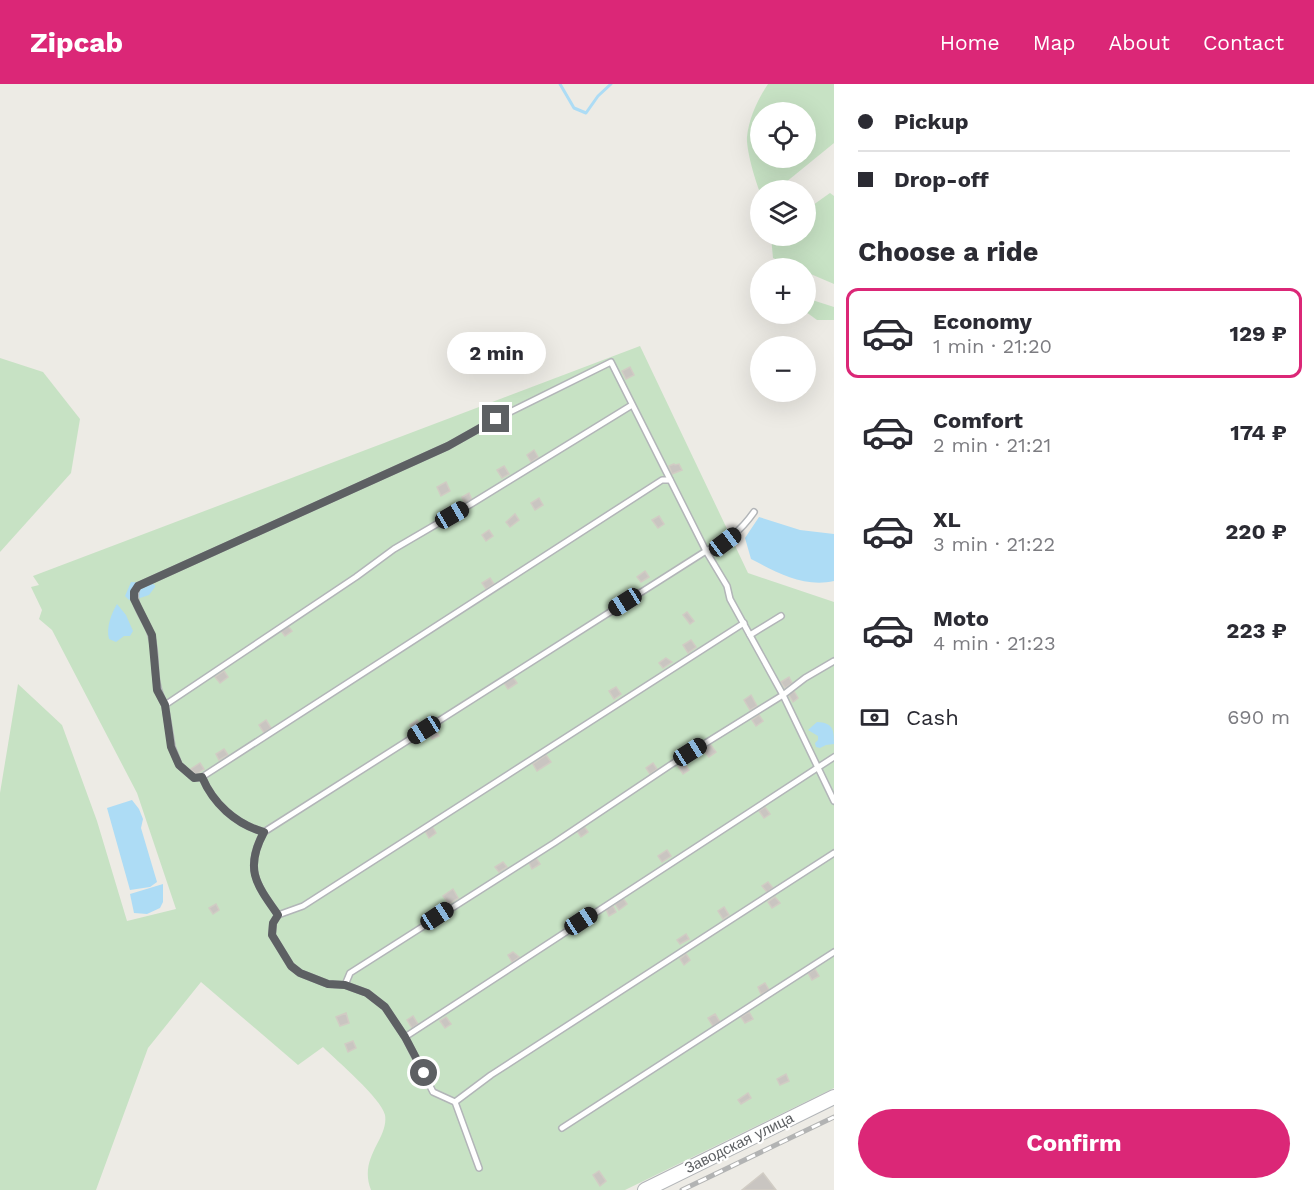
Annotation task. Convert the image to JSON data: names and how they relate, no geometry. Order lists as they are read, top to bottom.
{
  "streets": {
    "street": ["Заводская улица"]
  },
  "page": {
    "header": "Zipcab",
    "nav": [
      "Home",
      "Map",
      "About",
      "Contact"
    ],
    "banner": ["Pickup", "Drop-off"],
    "map_buttons": ["+", "−"],
    "heading": "Choose a ride",
    "list": [
      {
        "name": "Economy",
        "note": "1 min · 21:20",
        "value": "129 ₽"
      },
      {
        "name": "Comfort",
        "note": "2 min · 21:21",
        "value": "174 ₽"
      },
      {
        "name": "XL",
        "note": "3 min · 21:22",
        "value": "220 ₽"
      },
      {
        "name": "Moto",
        "note": "4 min · 21:23",
        "value": "223 ₽"
      }
    ],
    "bubble": "2 min",
    "pay": ["Cash", "690 m"],
    "buttons": "Confirm"
  }
}
